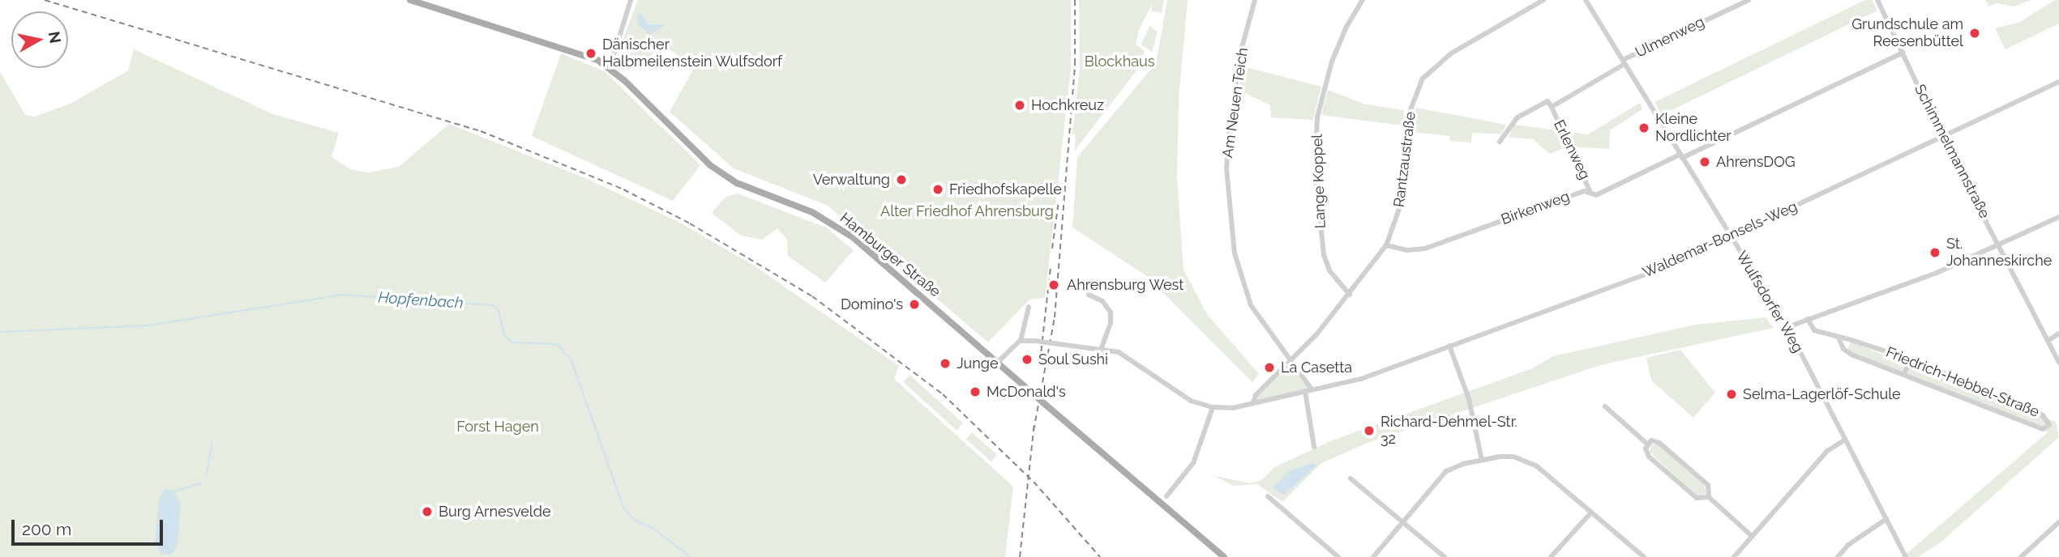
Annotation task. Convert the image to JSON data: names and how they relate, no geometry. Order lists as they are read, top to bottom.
{
  "streets": {
    "main road": ["Hamburger Straße"],
    "street": [
      "Ulmenweg",
      "Am Neuen Teich",
      "Erlenweg",
      "Schimmelmannstraße",
      "Rantzaustraße",
      "Lange Koppel",
      "Birkenweg",
      "Waldemar-Bonsels-Weg",
      "Wulfsdorfer Weg",
      "Friedrich-Hebbel-Straße"
    ]
  },
  "crossings": [
    ["Ulmenweg", "Erlenweg"],
    ["Ulmenweg", "Wulfsdorfer Weg"],
    ["Am Neuen Teich", "Rantzaustraße"],
    ["Am Neuen Teich", "Waldemar-Bonsels-Weg"],
    ["Erlenweg", "Birkenweg"],
    ["Schimmelmannstraße", "Birkenweg"],
    ["Schimmelmannstraße", "Waldemar-Bonsels-Weg"],
    ["Rantzaustraße", "Lange Koppel"],
    ["Rantzaustraße", "Birkenweg"],
    ["Rantzaustraße", "Waldemar-Bonsels-Weg"],
    ["Birkenweg", "Wulfsdorfer Weg"],
    ["Waldemar-Bonsels-Weg", "Wulfsdorfer Weg"]
  ],
  "water": ["Hopfenbach"],
  "parks": ["Blockhaus", "Alter Friedhof Ahrensburg", "Forst Hagen"],
  "places": [
    "Grundschule am Reesenbüttel",
    "Dänischer Halbmeilenstein Wulfsdorf",
    "Hochkreuz",
    "Kleine Nordlichter",
    "AhrensDOG",
    "Verwaltung",
    "Friedhofskapelle",
    "St. Johanneskirche",
    "Ahrensburg West",
    "Domino's",
    "Soul Sushi",
    "Junge",
    "La Casetta",
    "McDonald's",
    "Selma-Lagerlöf-Schule",
    "Richard-Dehmel-Str. 32",
    "Burg Arnesvelde"
  ],
  "scale_bar": "200 m",
  "north": "right"
}
